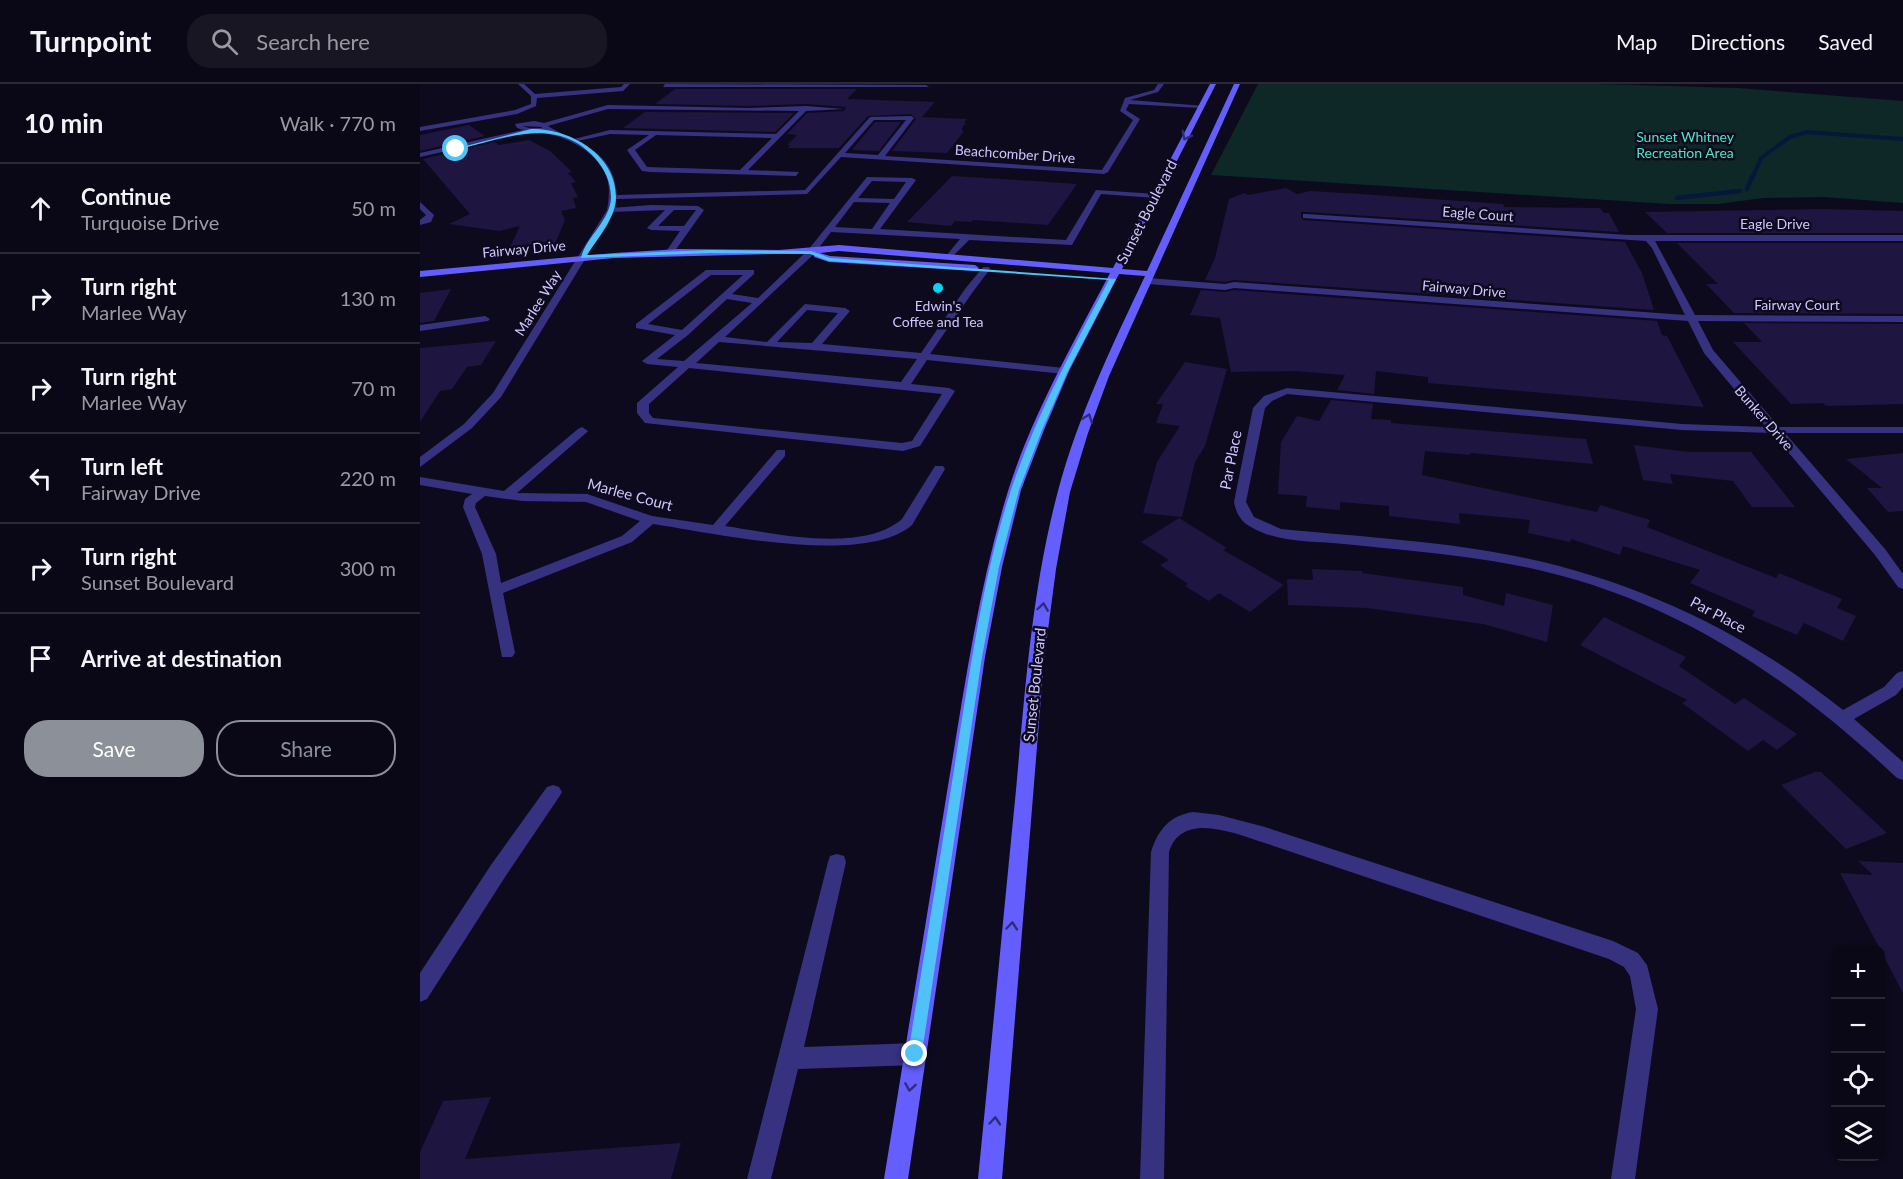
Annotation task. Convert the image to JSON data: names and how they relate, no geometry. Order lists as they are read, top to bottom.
{
  "streets": {
    "main road": ["Sunset Boulevard", "Fairway Drive"],
    "street": [
      "Beachcomber Drive",
      "Eagle Court",
      "Eagle Drive",
      "Marlee Way",
      "Fairway Court",
      "Bunker Drive",
      "Par Place",
      "Marlee Court"
    ]
  },
  "crossings": [
    ["Sunset Boulevard", "Fairway Drive"],
    ["Eagle Court", "Eagle Drive"],
    ["Eagle Court", "Bunker Drive"],
    ["Eagle Drive", "Bunker Drive"],
    ["Fairway Drive", "Marlee Way"],
    ["Fairway Drive", "Fairway Court"],
    ["Fairway Drive", "Bunker Drive"],
    ["Fairway Court", "Bunker Drive"],
    ["Bunker Drive", "Par Place"]
  ],
  "parks": ["Sunset Whitney Recreation Area"],
  "places": ["Edwin's Coffee and Tea"],
  "page": {
    "header": "Turnpoint",
    "search": "Search here",
    "nav": ["Map", "Directions", "Saved"],
    "heading": ["10 min", "Walk · 770 m"],
    "list": [
      ["Continue", "Turquoise Drive", "50 m"],
      ["Turn right", "Marlee Way", "130 m"],
      ["Turn right", "Marlee Way", "70 m"],
      ["Turn left", "Fairway Drive", "220 m"],
      ["Turn right", "Sunset Boulevard", "300 m"],
      "Arrive at destination"
    ],
    "buttons": ["Save", "Share"],
    "map_buttons": ["+", "−"]
  }
}
